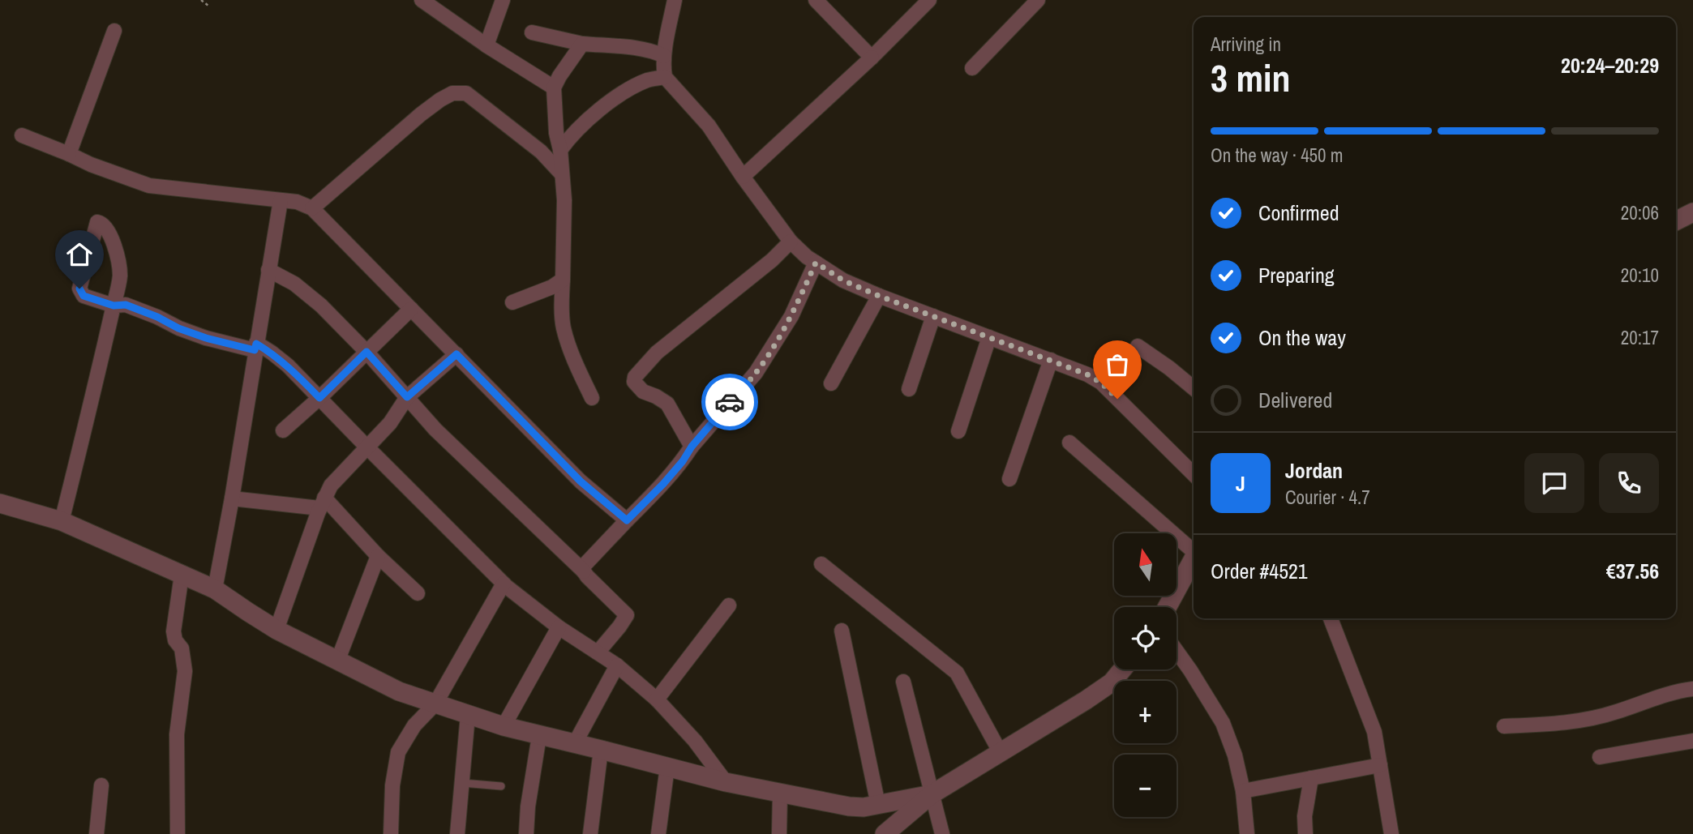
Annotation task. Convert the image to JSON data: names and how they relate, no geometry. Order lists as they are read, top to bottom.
{
  "north": "top",
  "page": {
    "heading": ["3 min", "Arriving in", "20:24–20:29"],
    "panel": [
      "Jordan",
      "Courier · 4.7",
      "Order #4521",
      "€37.56"
    ],
    "bar": "On the way · 450 m",
    "list": [
      ["Confirmed", "20:06"],
      ["Preparing", "20:10"],
      ["On the way", "20:17"],
      "Delivered"
    ],
    "round": "J",
    "map_buttons": ["+", "−"]
  }
}
